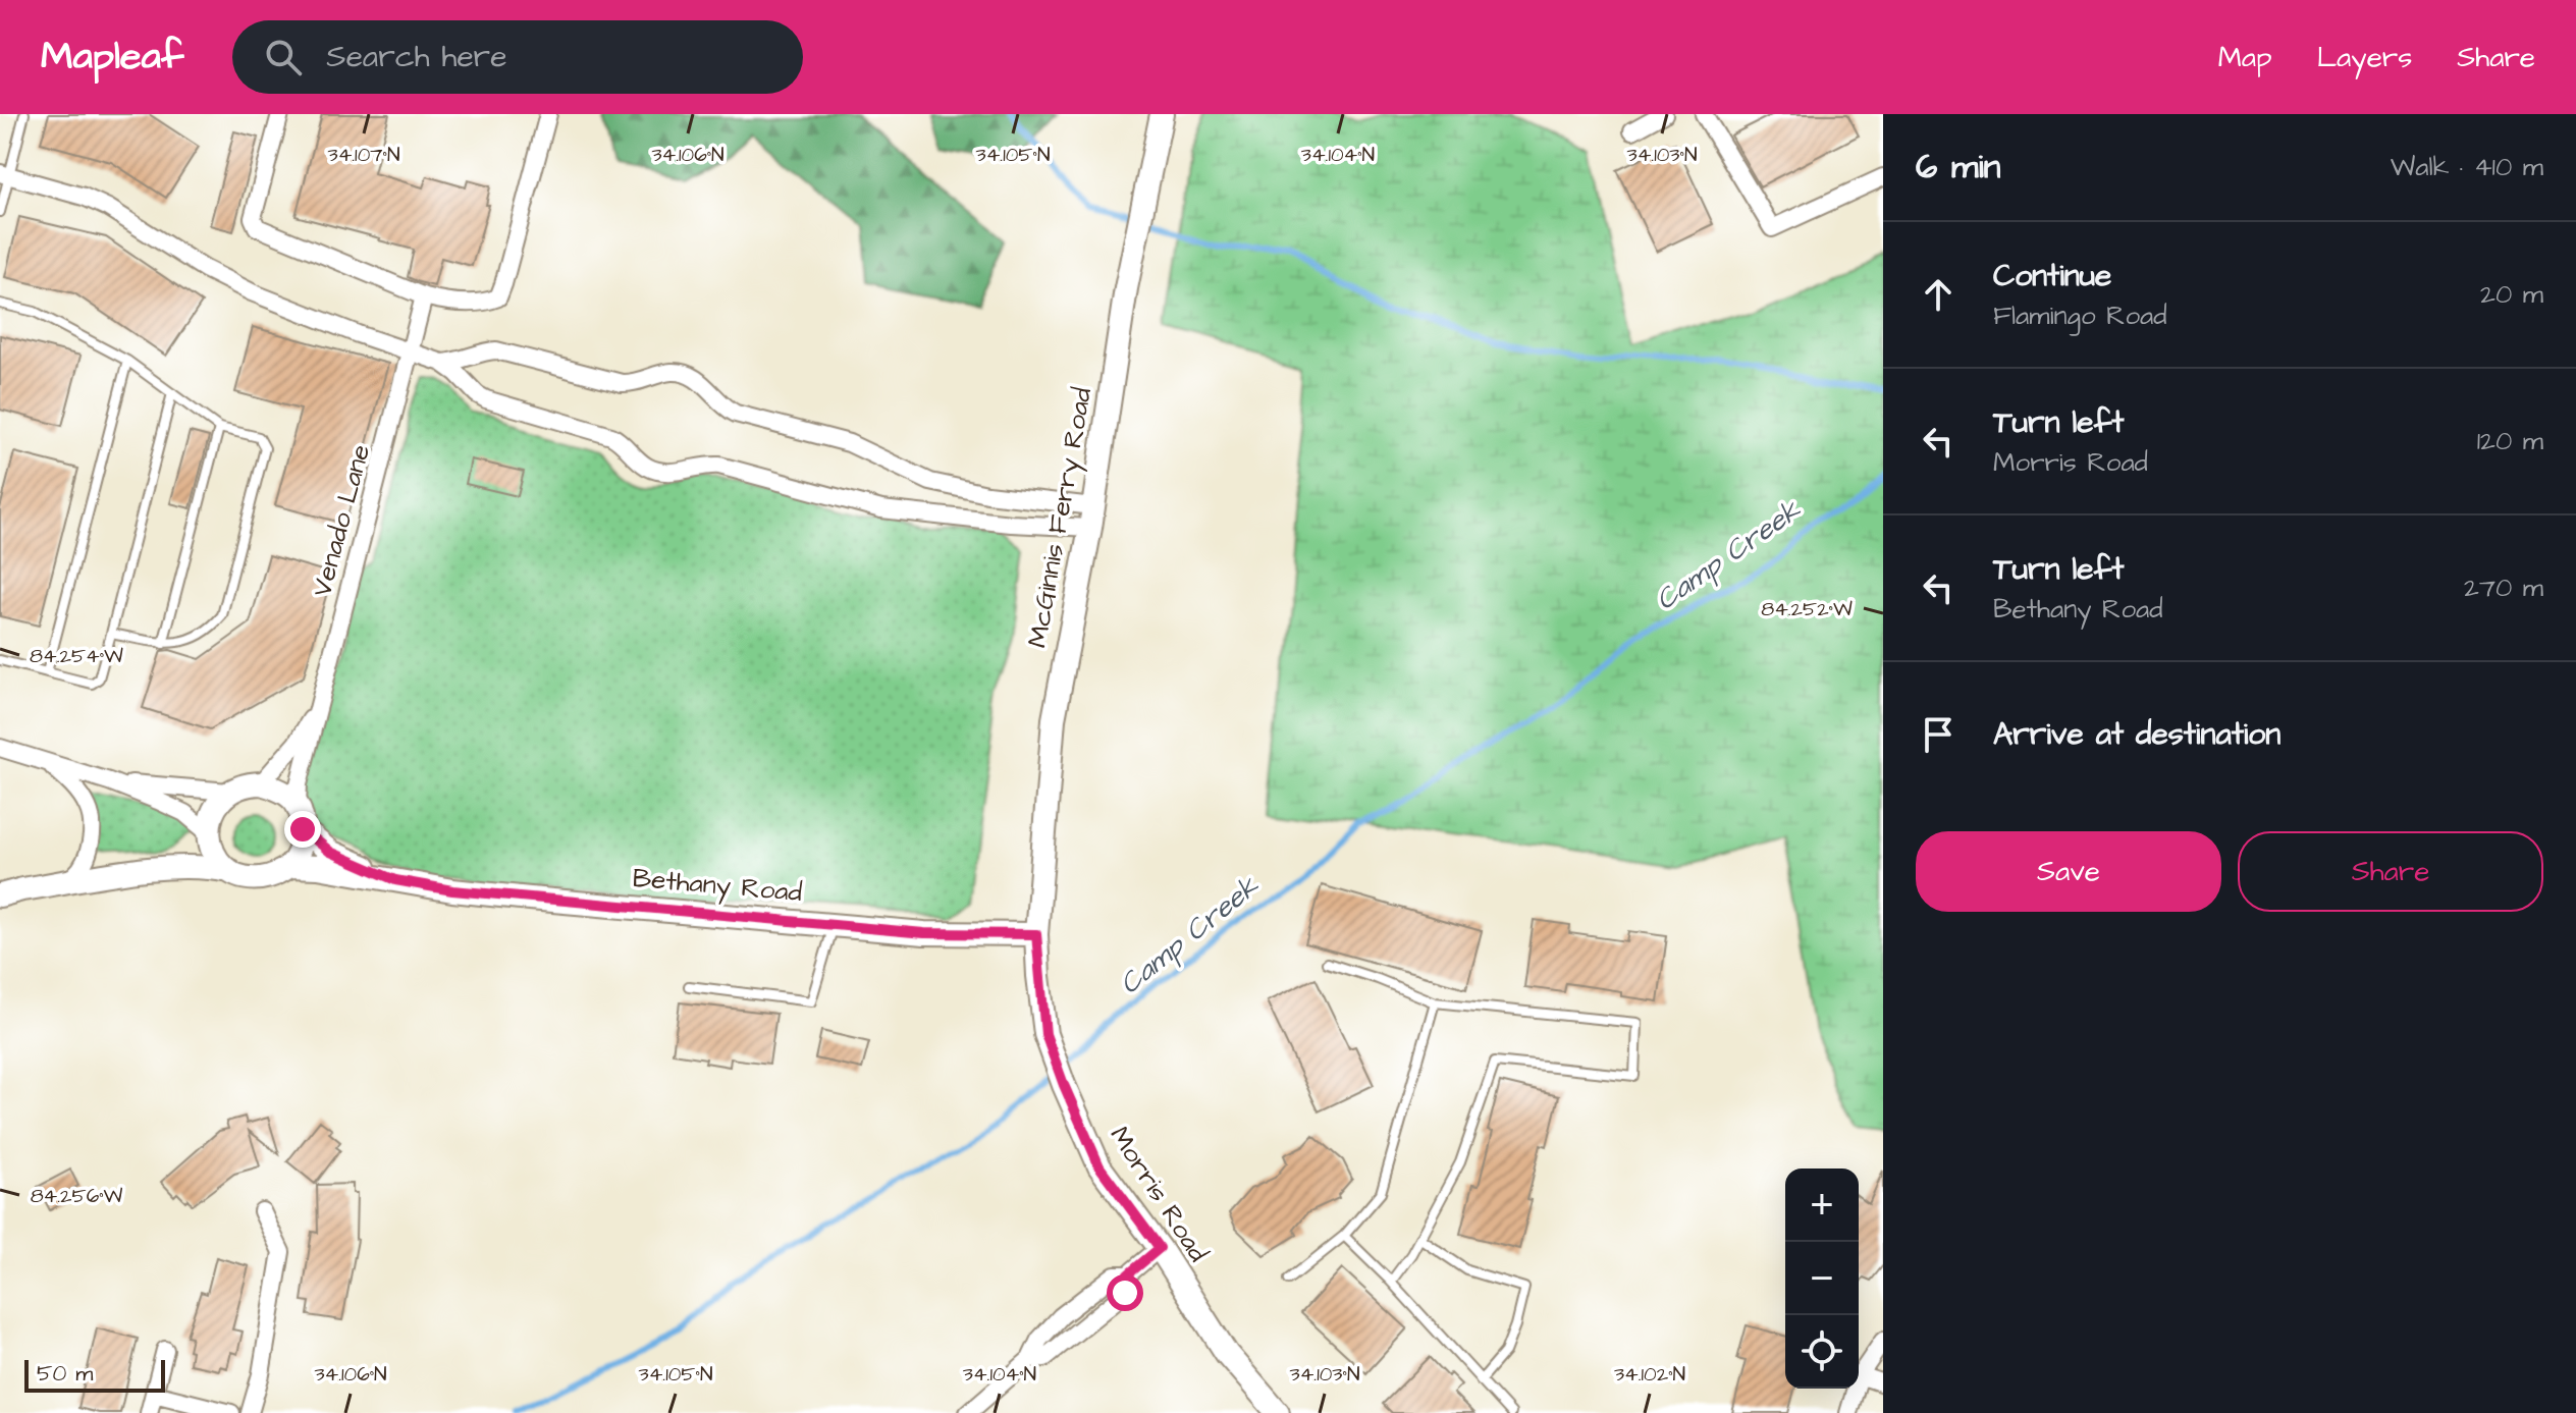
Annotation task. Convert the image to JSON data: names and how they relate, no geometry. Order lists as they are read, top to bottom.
{
  "streets": {
    "street": [
      "McGinnis Ferry Road",
      "Venado Lane",
      "Bethany Road",
      "Morris Road"
    ]
  },
  "crossings": [
    ["McGinnis Ferry Road", "Bethany Road"],
    ["McGinnis Ferry Road", "Morris Road"],
    ["Venado Lane", "Bethany Road"],
    ["Bethany Road", "Morris Road"]
  ],
  "water": ["Camp Creek"],
  "scale_bar": "50 m",
  "page": {
    "header": "Mapleaf",
    "search": "Search here",
    "nav": ["Map", "Layers", "Share"],
    "heading": ["6 min", "Walk · 410 m"],
    "list": [
      ["Continue", "Flamingo Road", "20 m"],
      ["Turn left", "Morris Road", "120 m"],
      ["Turn left", "Bethany Road", "270 m"],
      "Arrive at destination"
    ],
    "buttons": ["Save", "Share"],
    "map_buttons": ["+", "−"],
    "scale": "50 m"
  },
  "coordinates": [
    "34.107°N",
    "34.106°N",
    "34.105°N",
    "34.104°N",
    "34.103°N",
    "84.252°W",
    "84.254°W",
    "84.256°W",
    "34.102°N"
  ]
}
